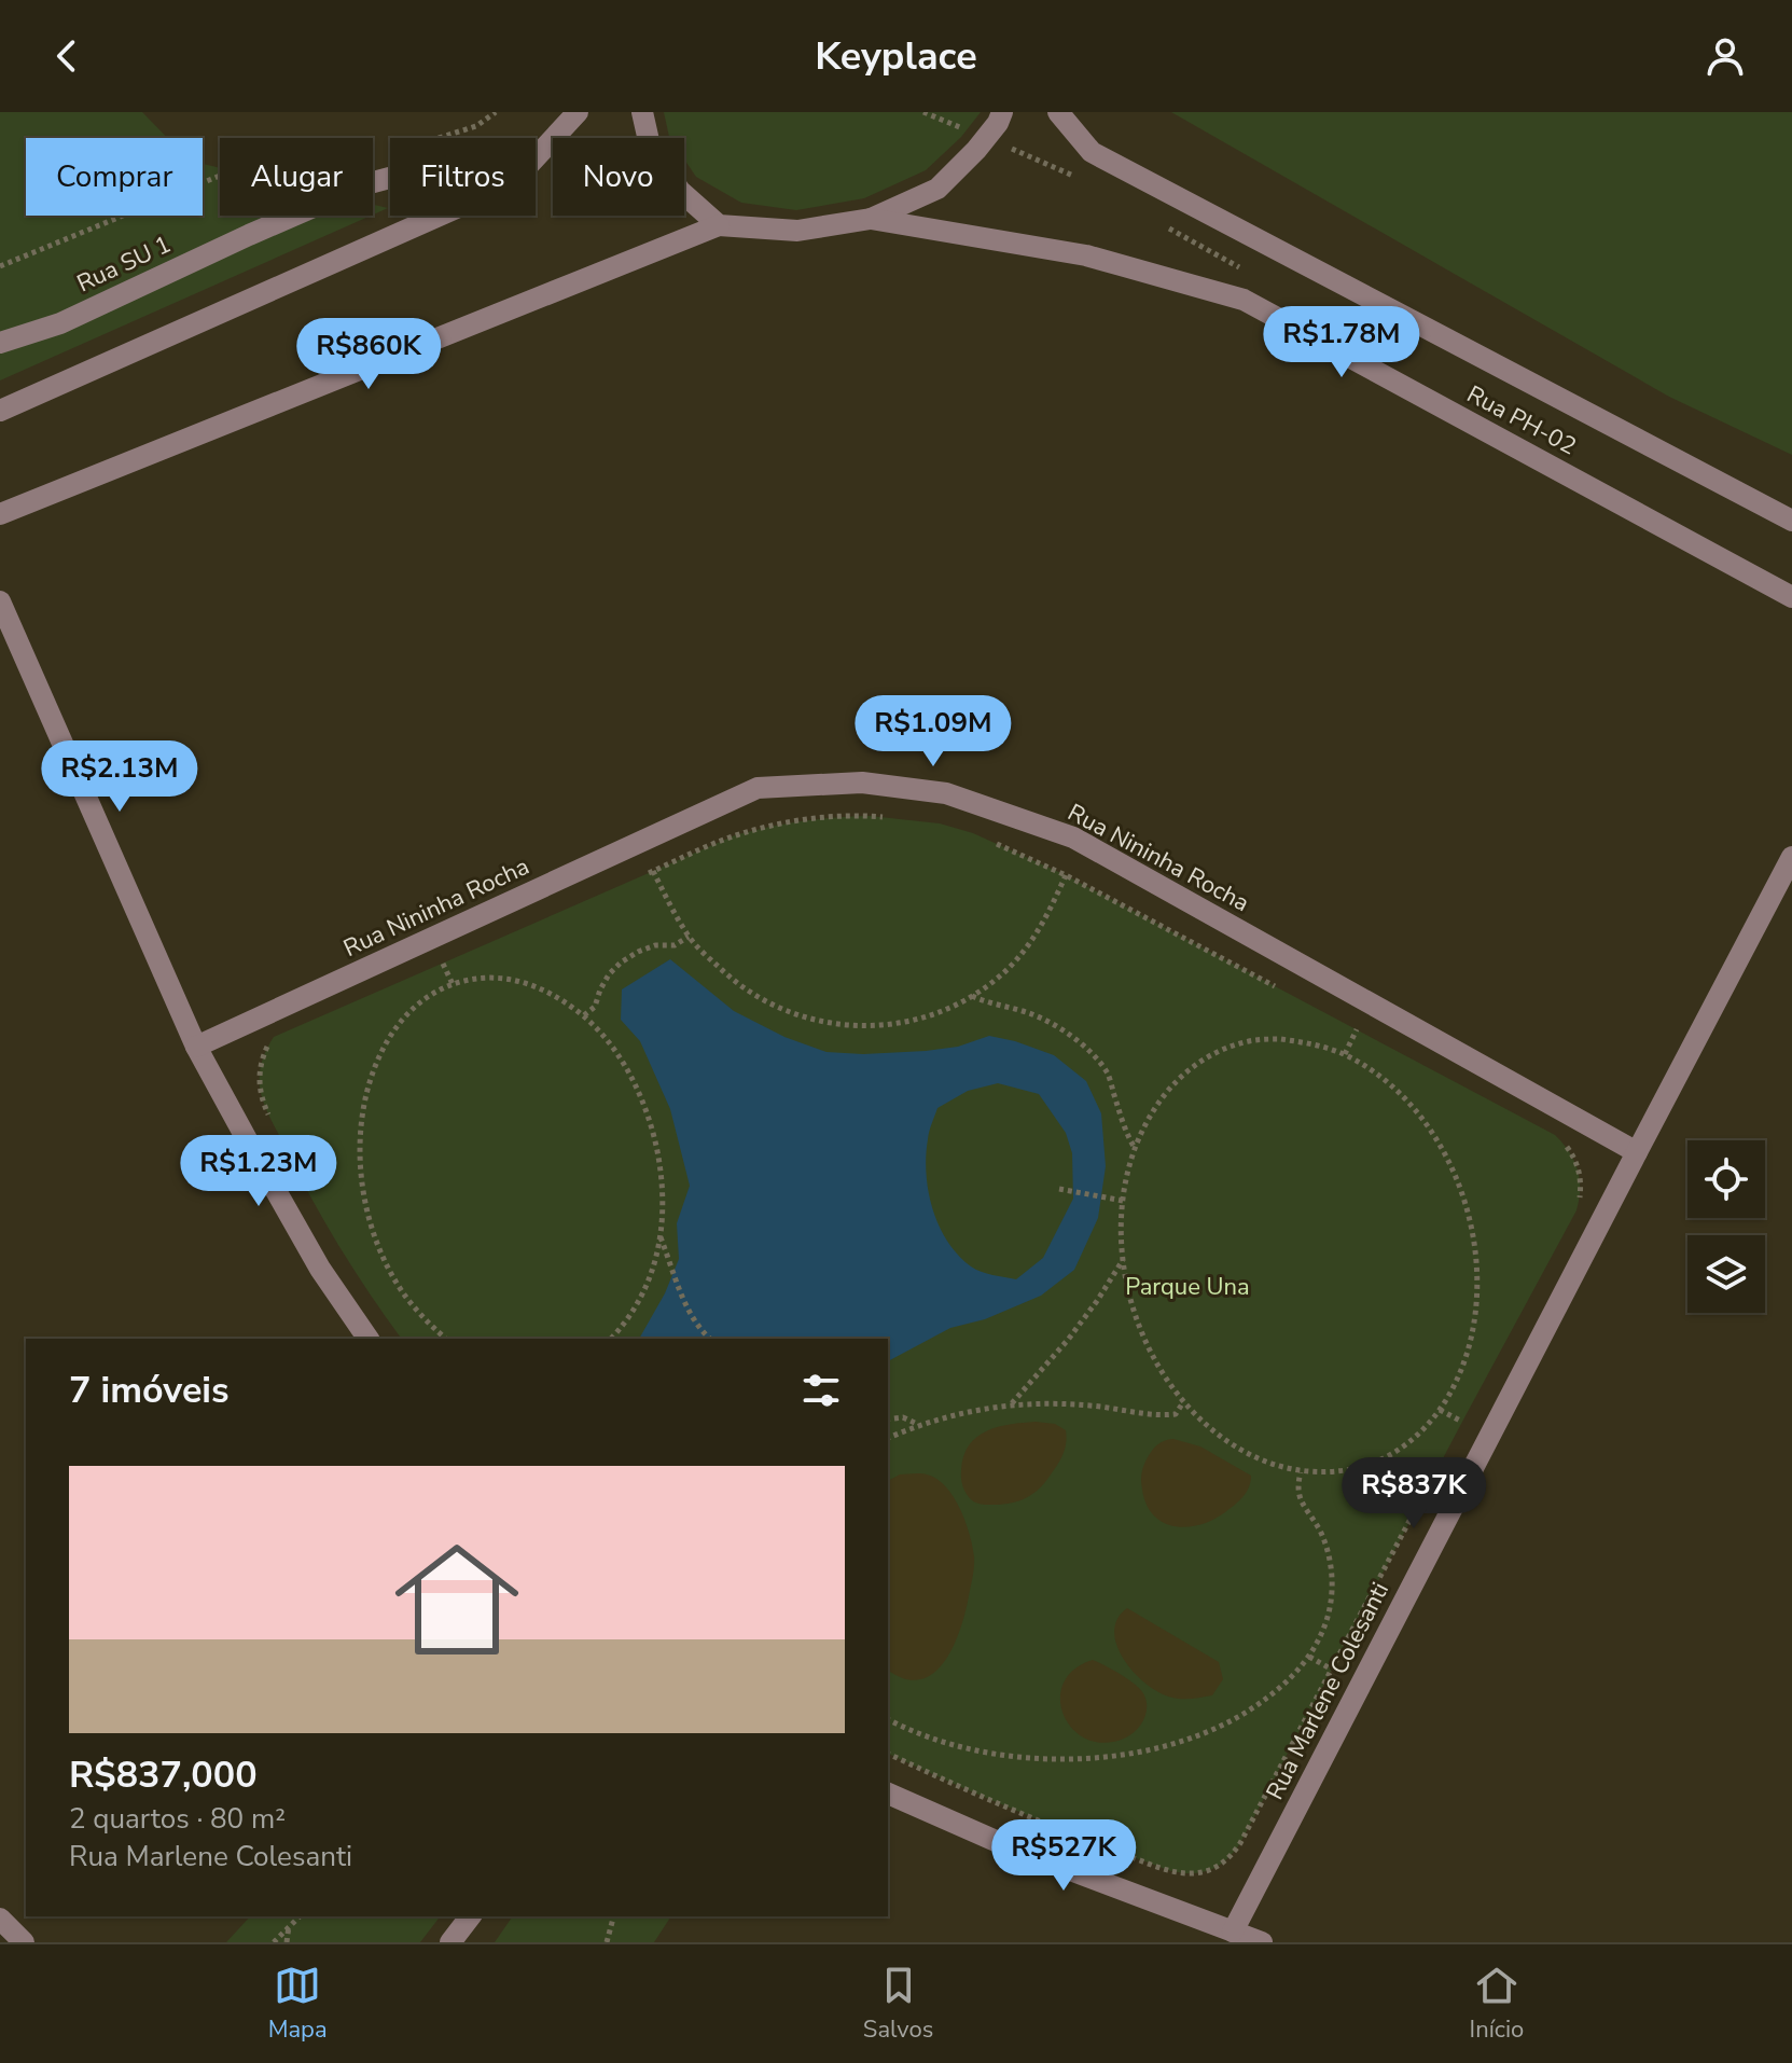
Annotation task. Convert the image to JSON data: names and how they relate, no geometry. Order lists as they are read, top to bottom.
{
  "streets": {
    "street": [
      "Rua SU 1",
      "Rua PH-02",
      "Rua Nininha Rocha",
      "Rua Marlene Colesanti"
    ]
  },
  "crossings": [
    ["Rua Nininha Rocha", "Rua Marlene Colesanti"]
  ],
  "parks": ["Parque Una"],
  "page": {
    "header": "Keyplace",
    "chip": [
      "Comprar",
      "Alugar",
      "Filtros",
      "Novo"
    ],
    "price": [
      "R$1.78M",
      "R$860K",
      "R$1.09M",
      "R$2.13M",
      "R$1.23M",
      "R$837K",
      "R$527K"
    ],
    "heading": "7 imóveis",
    "list": [
      {
        "name": "R$837,000",
        "note": "2 quartos · 80 m² · Rua Marlene Colesanti"
      }
    ],
    "tabs": ["Mapa", "Salvos", "Início"]
  }
}
